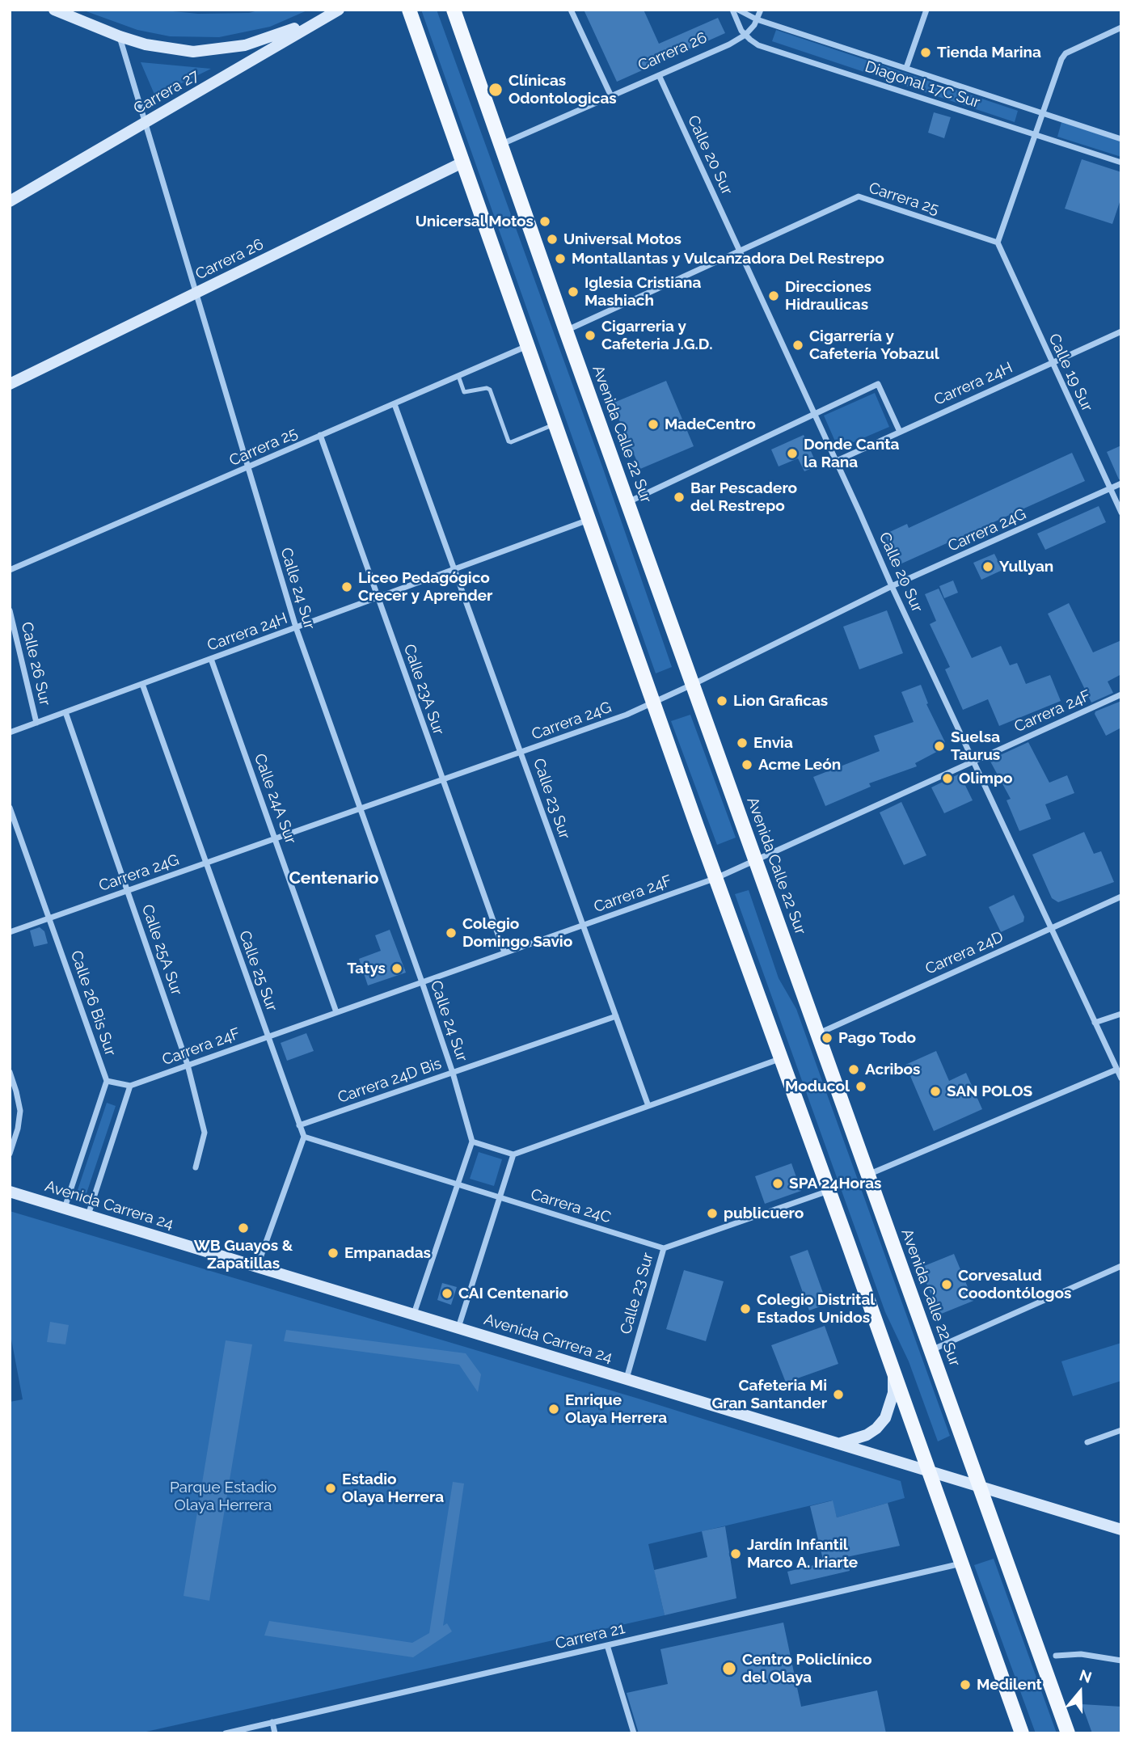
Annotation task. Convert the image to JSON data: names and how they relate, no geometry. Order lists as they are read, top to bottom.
{
  "streets": {
    "main road": [
      "Carrera 26",
      "Carrera 27",
      "Avenida Calle 22 Sur",
      "Avenida Carrera 24"
    ],
    "street": [
      "Diagonal 17C Sur",
      "Calle 20 Sur",
      "Carrera 25",
      "Calle 19 Sur",
      "Carrera 24H",
      "Carrera 24G",
      "Calle 24 Sur",
      "Calle 26 Sur",
      "Calle 23A Sur",
      "Carrera 24F",
      "Calle 24A Sur",
      "Calle 23 Sur",
      "Calle 25A Sur",
      "Carrera 24D",
      "Calle 25 Sur",
      "Calle 26 Bis Sur",
      "Carrera 24D Bis",
      "Carrera 24C",
      "Carrera 21"
    ]
  },
  "crossings": [
    ["Carrera 26", "Diagonal 17C Sur"],
    ["Carrera 26", "Calle 20 Sur"],
    ["Carrera 26", "Avenida Calle 22 Sur"],
    ["Carrera 26", "Calle 24 Sur"],
    ["Carrera 27", "Calle 24 Sur"],
    ["Calle 20 Sur", "Carrera 25"],
    ["Calle 20 Sur", "Carrera 24H"],
    ["Calle 20 Sur", "Carrera 24G"],
    ["Calle 20 Sur", "Carrera 24F"],
    ["Calle 20 Sur", "Carrera 24D"],
    ["Carrera 25", "Calle 19 Sur"],
    ["Carrera 25", "Avenida Calle 22 Sur"],
    ["Carrera 25", "Calle 24 Sur"],
    ["Carrera 25", "Calle 23A Sur"],
    ["Carrera 25", "Calle 23 Sur"],
    ["Calle 19 Sur", "Carrera 24H"],
    ["Calle 19 Sur", "Carrera 24G"],
    ["Carrera 24H", "Calle 24 Sur"],
    ["Carrera 24H", "Calle 26 Sur"],
    ["Carrera 24H", "Calle 23A Sur"],
    ["Carrera 24H", "Calle 24A Sur"],
    ["Carrera 24H", "Calle 23 Sur"],
    ["Carrera 24H", "Calle 25A Sur"],
    ["Carrera 24H", "Calle 25 Sur"],
    ["Avenida Calle 22 Sur", "Carrera 24G"],
    ["Avenida Calle 22 Sur", "Carrera 24F"],
    ["Avenida Calle 22 Sur", "Carrera 24D"],
    ["Avenida Calle 22 Sur", "Avenida Carrera 24"],
    ["Carrera 24G", "Calle 24 Sur"],
    ["Carrera 24G", "Calle 23A Sur"],
    ["Carrera 24G", "Calle 24A Sur"],
    ["Carrera 24G", "Calle 23 Sur"],
    ["Carrera 24G", "Calle 25A Sur"],
    ["Carrera 24G", "Calle 25 Sur"],
    ["Carrera 24G", "Calle 26 Bis Sur"],
    ["Calle 24 Sur", "Carrera 24F"],
    ["Calle 24 Sur", "Carrera 24D Bis"],
    ["Calle 23A Sur", "Carrera 24F"],
    ["Carrera 24F", "Calle 24A Sur"],
    ["Carrera 24F", "Calle 23 Sur"],
    ["Carrera 24F", "Calle 25A Sur"],
    ["Carrera 24F", "Calle 25 Sur"],
    ["Calle 23 Sur", "Carrera 24D Bis"],
    ["Calle 23 Sur", "Avenida Carrera 24"],
    ["Calle 23 Sur", "Carrera 24C"],
    ["Calle 25 Sur", "Carrera 24D Bis"],
    ["Calle 25 Sur", "Carrera 24C"],
    ["Calle 26 Bis Sur", "Avenida Carrera 24"]
  ],
  "districts": ["Centenario"],
  "parks": ["Parque Estadio Olaya Herrera"],
  "places": [
    "Tienda Marina",
    "Clínicas Odontologicas",
    "Unicersal Motos",
    "Universal Motos",
    "Montallantas y Vulcanzadora Del Restrepo",
    "Iglesia Cristiana Mashiach",
    "Direcciones Hidraulicas",
    "Cigarreria y Cafeteria J.G.D.",
    "Cigarrería y Cafetería Yobazul",
    "MadeCentro",
    "Donde Canta la Rana",
    "Bar Pescadero del Restrepo",
    "Yullyan",
    "Liceo Pedagógico Crecer y Aprender",
    "Lion Graficas",
    "Envia",
    "Suelsa Taurus",
    "Acme León",
    "Olimpo",
    "Colegio Domingo Savio",
    "Tatys",
    "Pago Todo",
    "Acribos",
    "Moducol",
    "SAN POLOS",
    "SPA 24Horas",
    "publicuero",
    "WB Guayos & Zapatillas",
    "Empanadas",
    "Corvesalud Coodontólogos",
    "CAI Centenario",
    "Colegio Distrital Estados Unidos",
    "Cafeteria Mi Gran Santander",
    "Enrique Olaya Herrera",
    "Estadio Olaya Herrera",
    "Jardín Infantil Marco A. Iriarte",
    "Centro Policlínico del Olaya",
    "Medilent"
  ],
  "north": "top"
}
